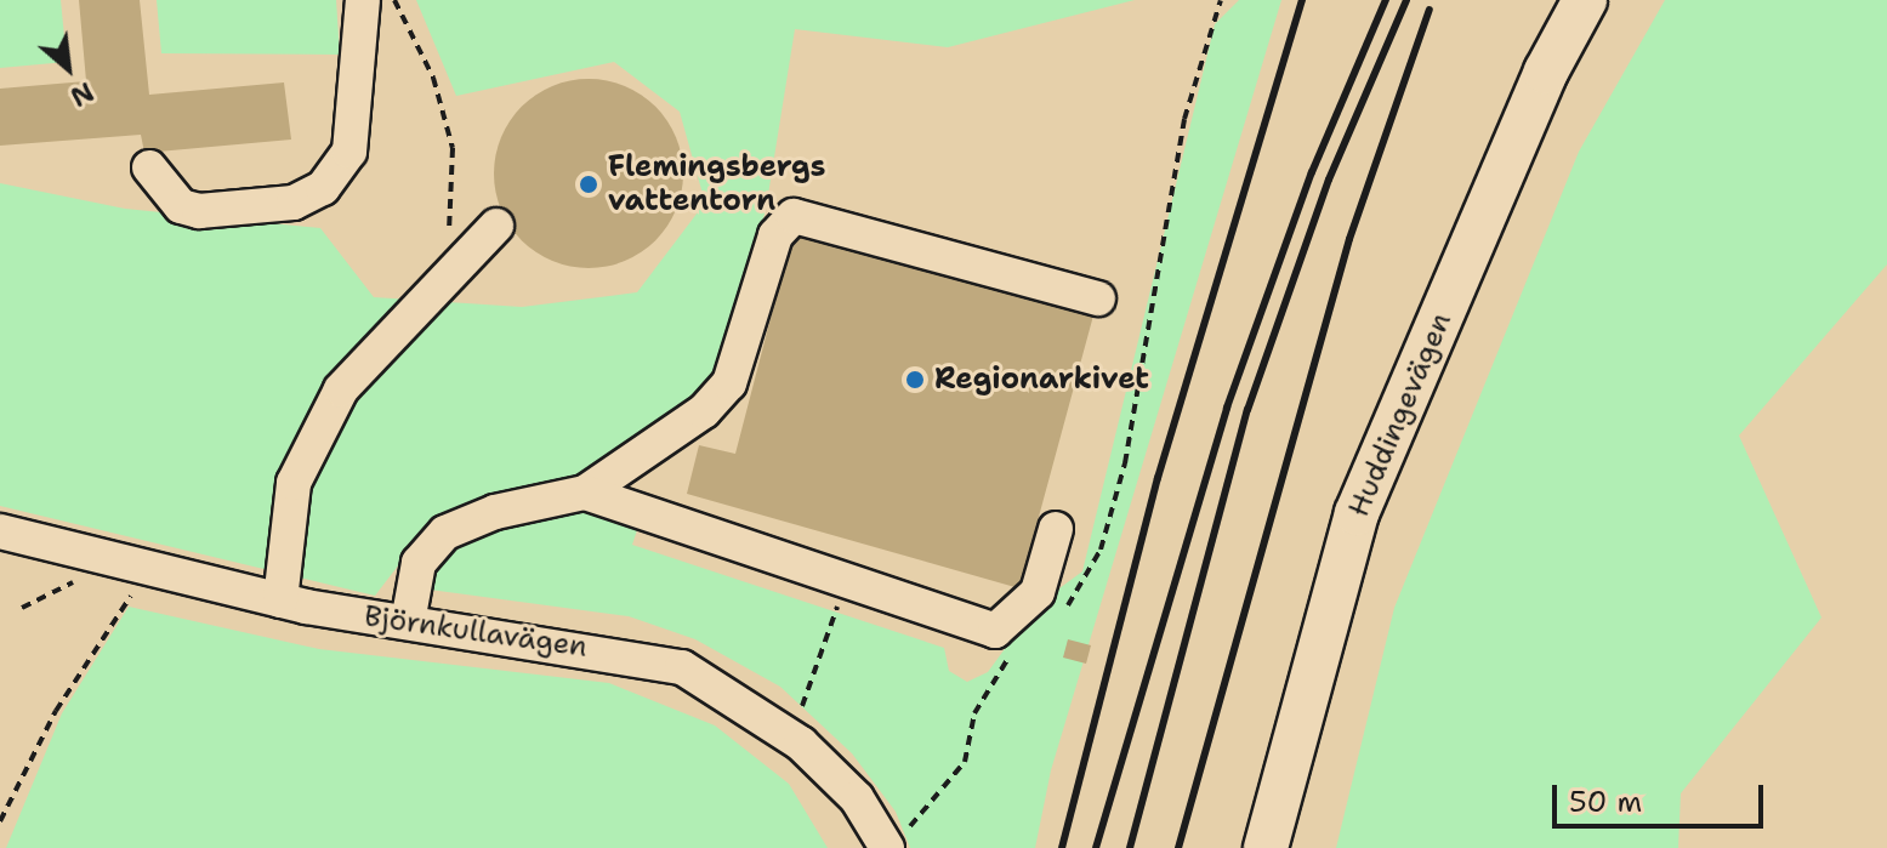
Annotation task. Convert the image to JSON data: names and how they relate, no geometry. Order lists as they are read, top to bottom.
{
  "streets": {
    "main road": ["Huddingevägen"],
    "street": ["Björnkullavägen"]
  },
  "places": ["Flemingsbergs vattentorn", "Regionarkivet"],
  "scale_bar": "50 m",
  "north": "bottom right"
}
